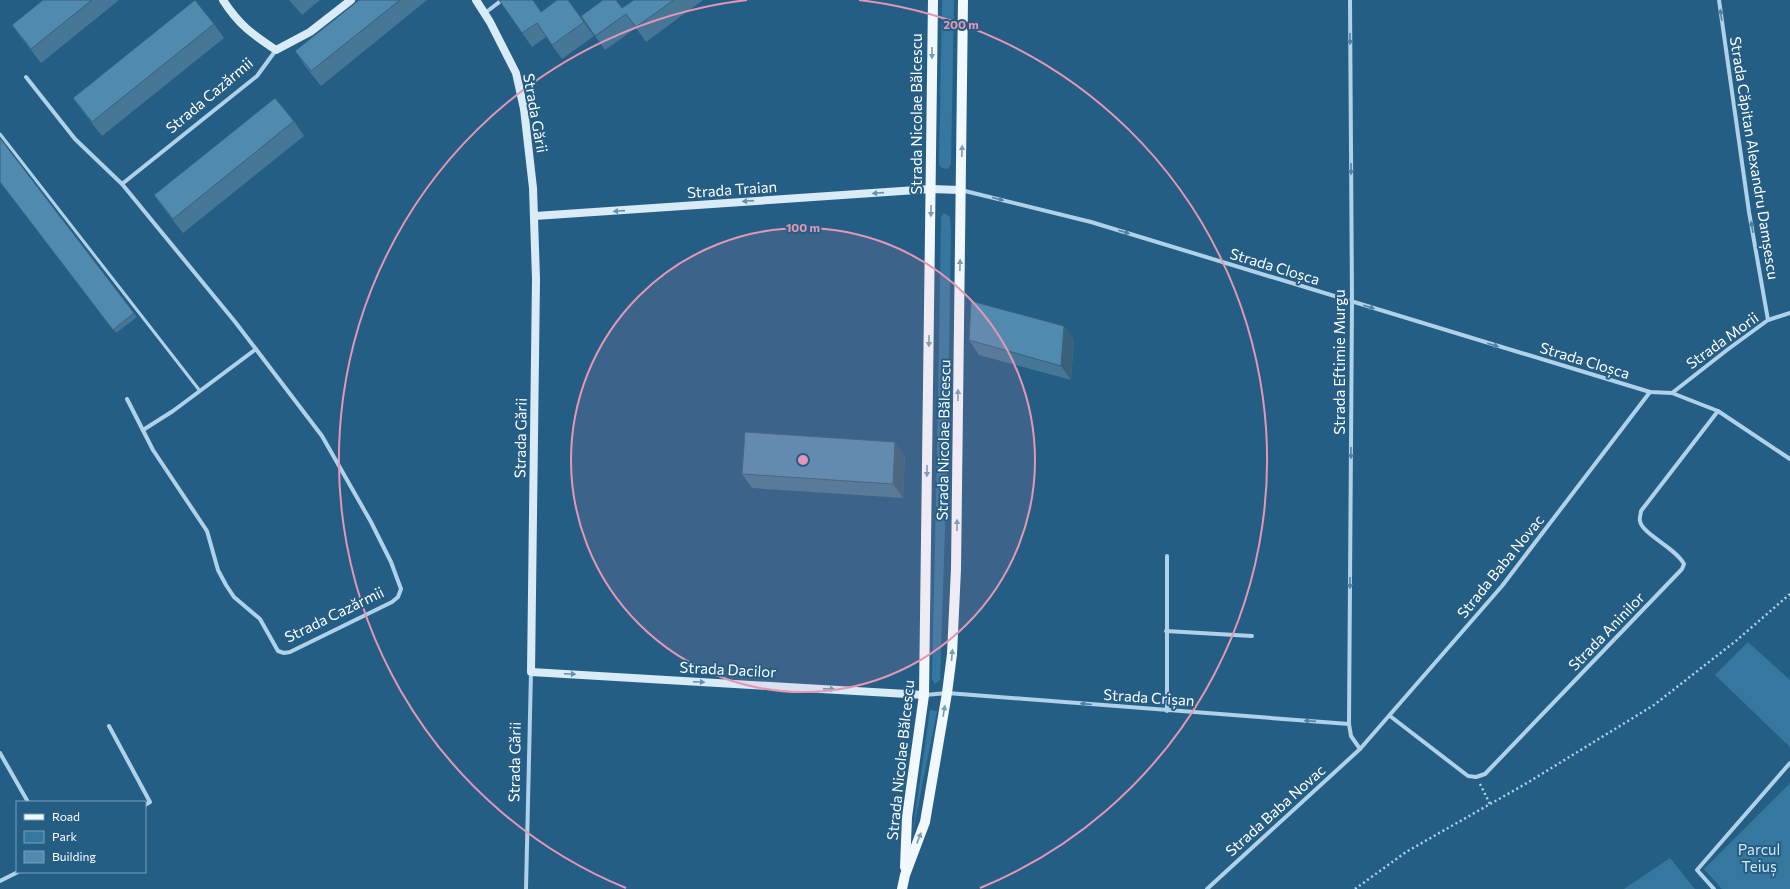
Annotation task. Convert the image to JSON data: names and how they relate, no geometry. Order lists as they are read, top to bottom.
{
  "streets": {
    "main road": ["Strada Nicolae Bălcescu"],
    "street": [
      "Strada Cazărmii",
      "Strada Gării",
      "Strada Căpitan Alexandru Damșescu",
      "Strada Traian",
      "Strada Cloșca",
      "Strada Morii",
      "Strada Eftimie Murgu",
      "Strada Baba Novac",
      "Strada Aninilor",
      "Strada Dacilor",
      "Strada Crișan"
    ]
  },
  "crossings": [
    ["Strada Gării", "Strada Traian"],
    ["Strada Gării", "Strada Dacilor"],
    ["Strada Nicolae Bălcescu", "Strada Traian"],
    ["Strada Nicolae Bălcescu", "Strada Cloșca"],
    ["Strada Nicolae Bălcescu", "Strada Dacilor"],
    ["Strada Nicolae Bălcescu", "Strada Crișan"],
    ["Strada Căpitan Alexandru Damșescu", "Strada Morii"],
    ["Strada Traian", "Strada Cloșca"],
    ["Strada Cloșca", "Strada Eftimie Murgu"],
    ["Strada Cloșca", "Strada Baba Novac"],
    ["Strada Eftimie Murgu", "Strada Crișan"],
    ["Strada Dacilor", "Strada Crișan"]
  ],
  "one_way": [
    "Strada Căpitan Alexandru Damșescu",
    "Strada Traian",
    "Strada Cloșca",
    "Strada Eftimie Murgu",
    "Strada Dacilor",
    "Strada Crișan"
  ],
  "parks": ["Parcul Teiuș"],
  "legend": ["Road", "Park", "Building"],
  "rings": ["200 m", "100 m"]
}
